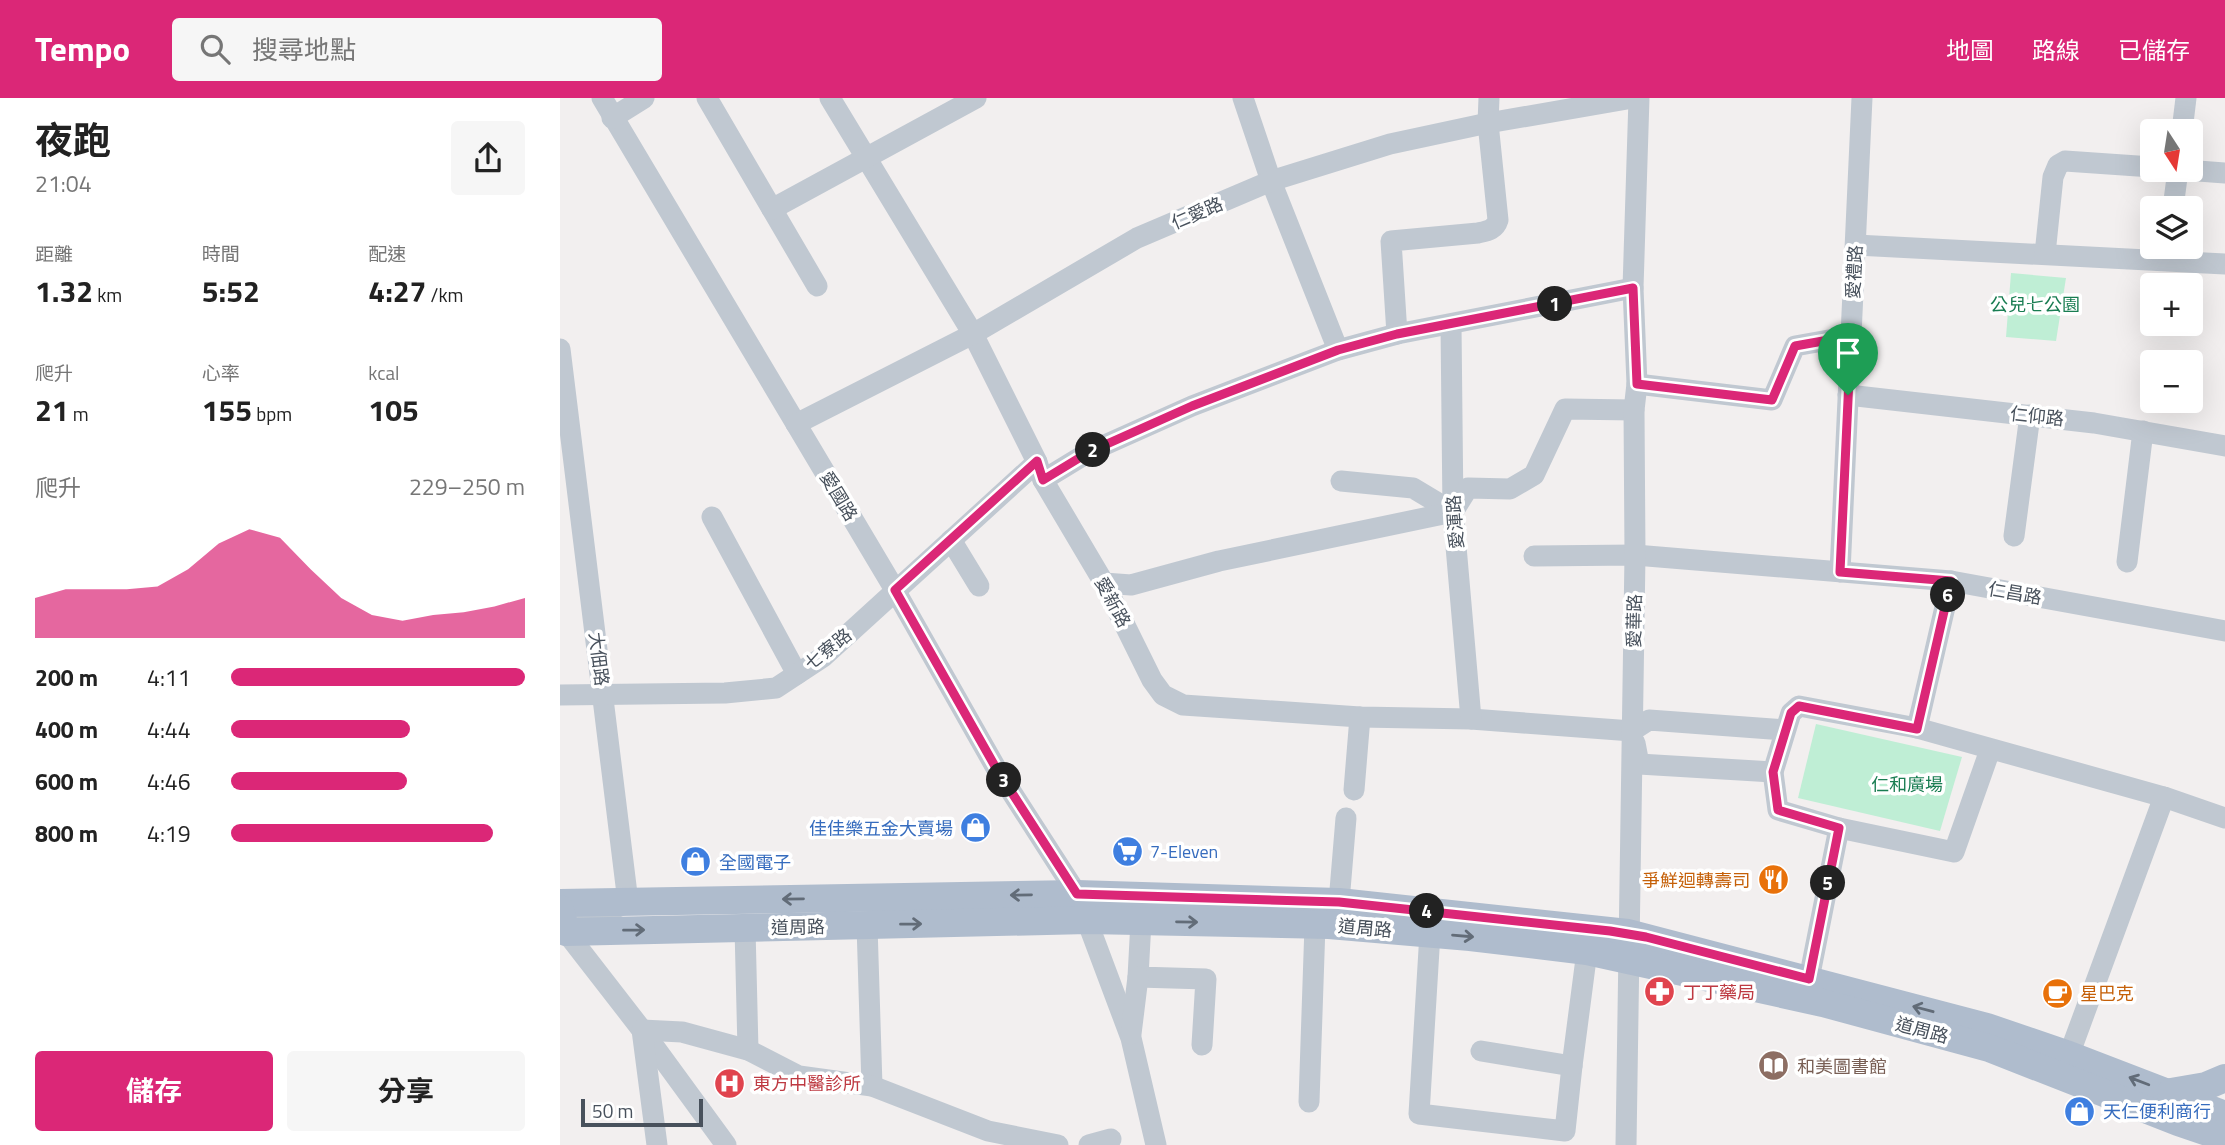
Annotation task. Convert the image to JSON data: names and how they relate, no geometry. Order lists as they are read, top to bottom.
{
  "streets": {
    "main road": ["道周路"],
    "street": [
      "仁愛路",
      "愛禮路",
      "仁仰路",
      "愛國路",
      "愛渾路",
      "仁昌路",
      "愛新路",
      "愛華路",
      "七寮路",
      "大佃路"
    ]
  },
  "crossings": [
    ["仁愛路", "愛國路"],
    ["仁愛路", "愛新路"],
    ["愛禮路", "仁仰路"],
    ["愛禮路", "仁昌路"],
    ["愛國路", "七寮路"],
    ["愛國路", "道周路"],
    ["愛渾路", "愛新路"],
    ["愛渾路", "七寮路"],
    ["仁昌路", "愛華路"],
    ["愛新路", "愛華路"],
    ["愛新路", "七寮路"],
    ["愛華路", "七寮路"],
    ["愛華路", "道周路"],
    ["七寮路", "大佃路"],
    ["大佃路", "道周路"]
  ],
  "parks": ["公兒七公園", "仁和廣場"],
  "places": {
    "shop": ["佳佳樂五金大賣場", "全國電子", "天仁便利商行"],
    "supermarket": ["7-Eleven"],
    "restaurant": ["爭鮮迴轉壽司"],
    "pharmacy": ["丁丁藥局"],
    "cafe": ["星巴克"],
    "library": ["和美圖書館"],
    "hospital": ["東方中醫診所"]
  },
  "scale_bar": "50 m",
  "north": "bottom",
  "page": {
    "header": "Tempo",
    "search": "搜尋地點",
    "nav": ["地圖", "路線", "已儲存"],
    "heading": ["夜跑", "21:04"],
    "map_buttons": ["+", "−"],
    "stats": [
      ["距離", "1.32 km"],
      ["時間", "5:52"],
      ["配速", "4:27 /km"],
      ["爬升", "21 m"],
      ["心率", "155 bpm"],
      ["kcal", "105"]
    ],
    "pins": [
      "1",
      "2",
      "6",
      "3",
      "5",
      "4"
    ],
    "chart": ["爬升", "229–250 m"],
    "list": [
      {
        "name": "200 m",
        "note": "4:11"
      },
      {
        "name": "400 m",
        "note": "4:44"
      },
      {
        "name": "600 m",
        "note": "4:46"
      },
      {
        "name": "800 m",
        "note": "4:19"
      }
    ],
    "buttons": ["儲存", "分享"],
    "scale": "50 m"
  }
}
